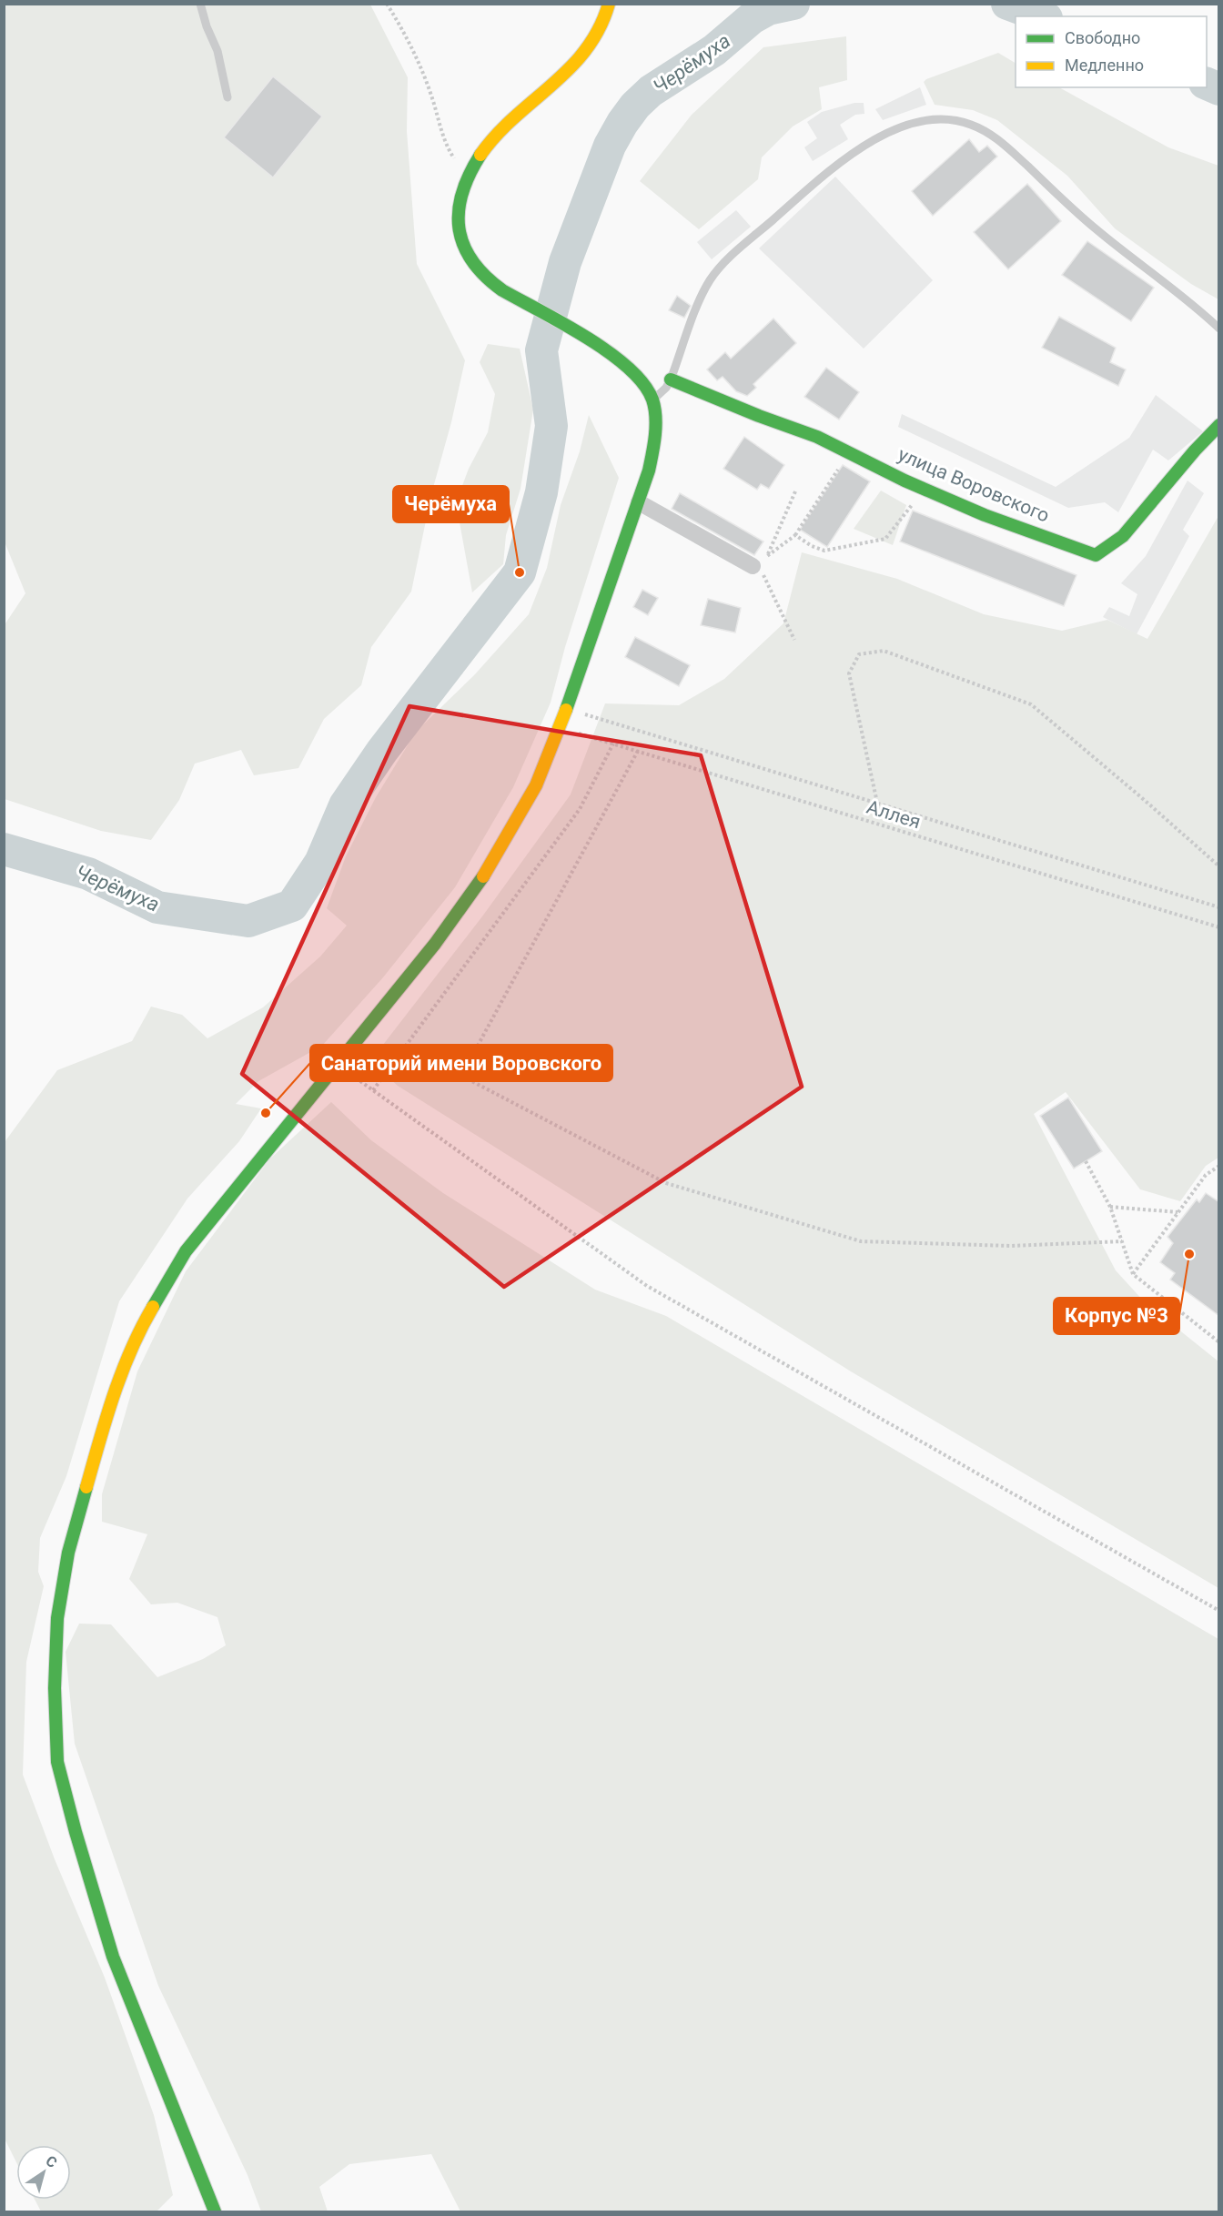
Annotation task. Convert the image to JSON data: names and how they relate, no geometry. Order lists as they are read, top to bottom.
{
  "streets": {
    "main road": ["улица Воровского"],
    "path": ["Аллея"]
  },
  "water": ["Черёмуха"],
  "places": ["Черёмуха", "Санаторий имени Воровского", "Корпус №3"],
  "legend": ["Свободно", "Медленно"],
  "north": "top right"
}
